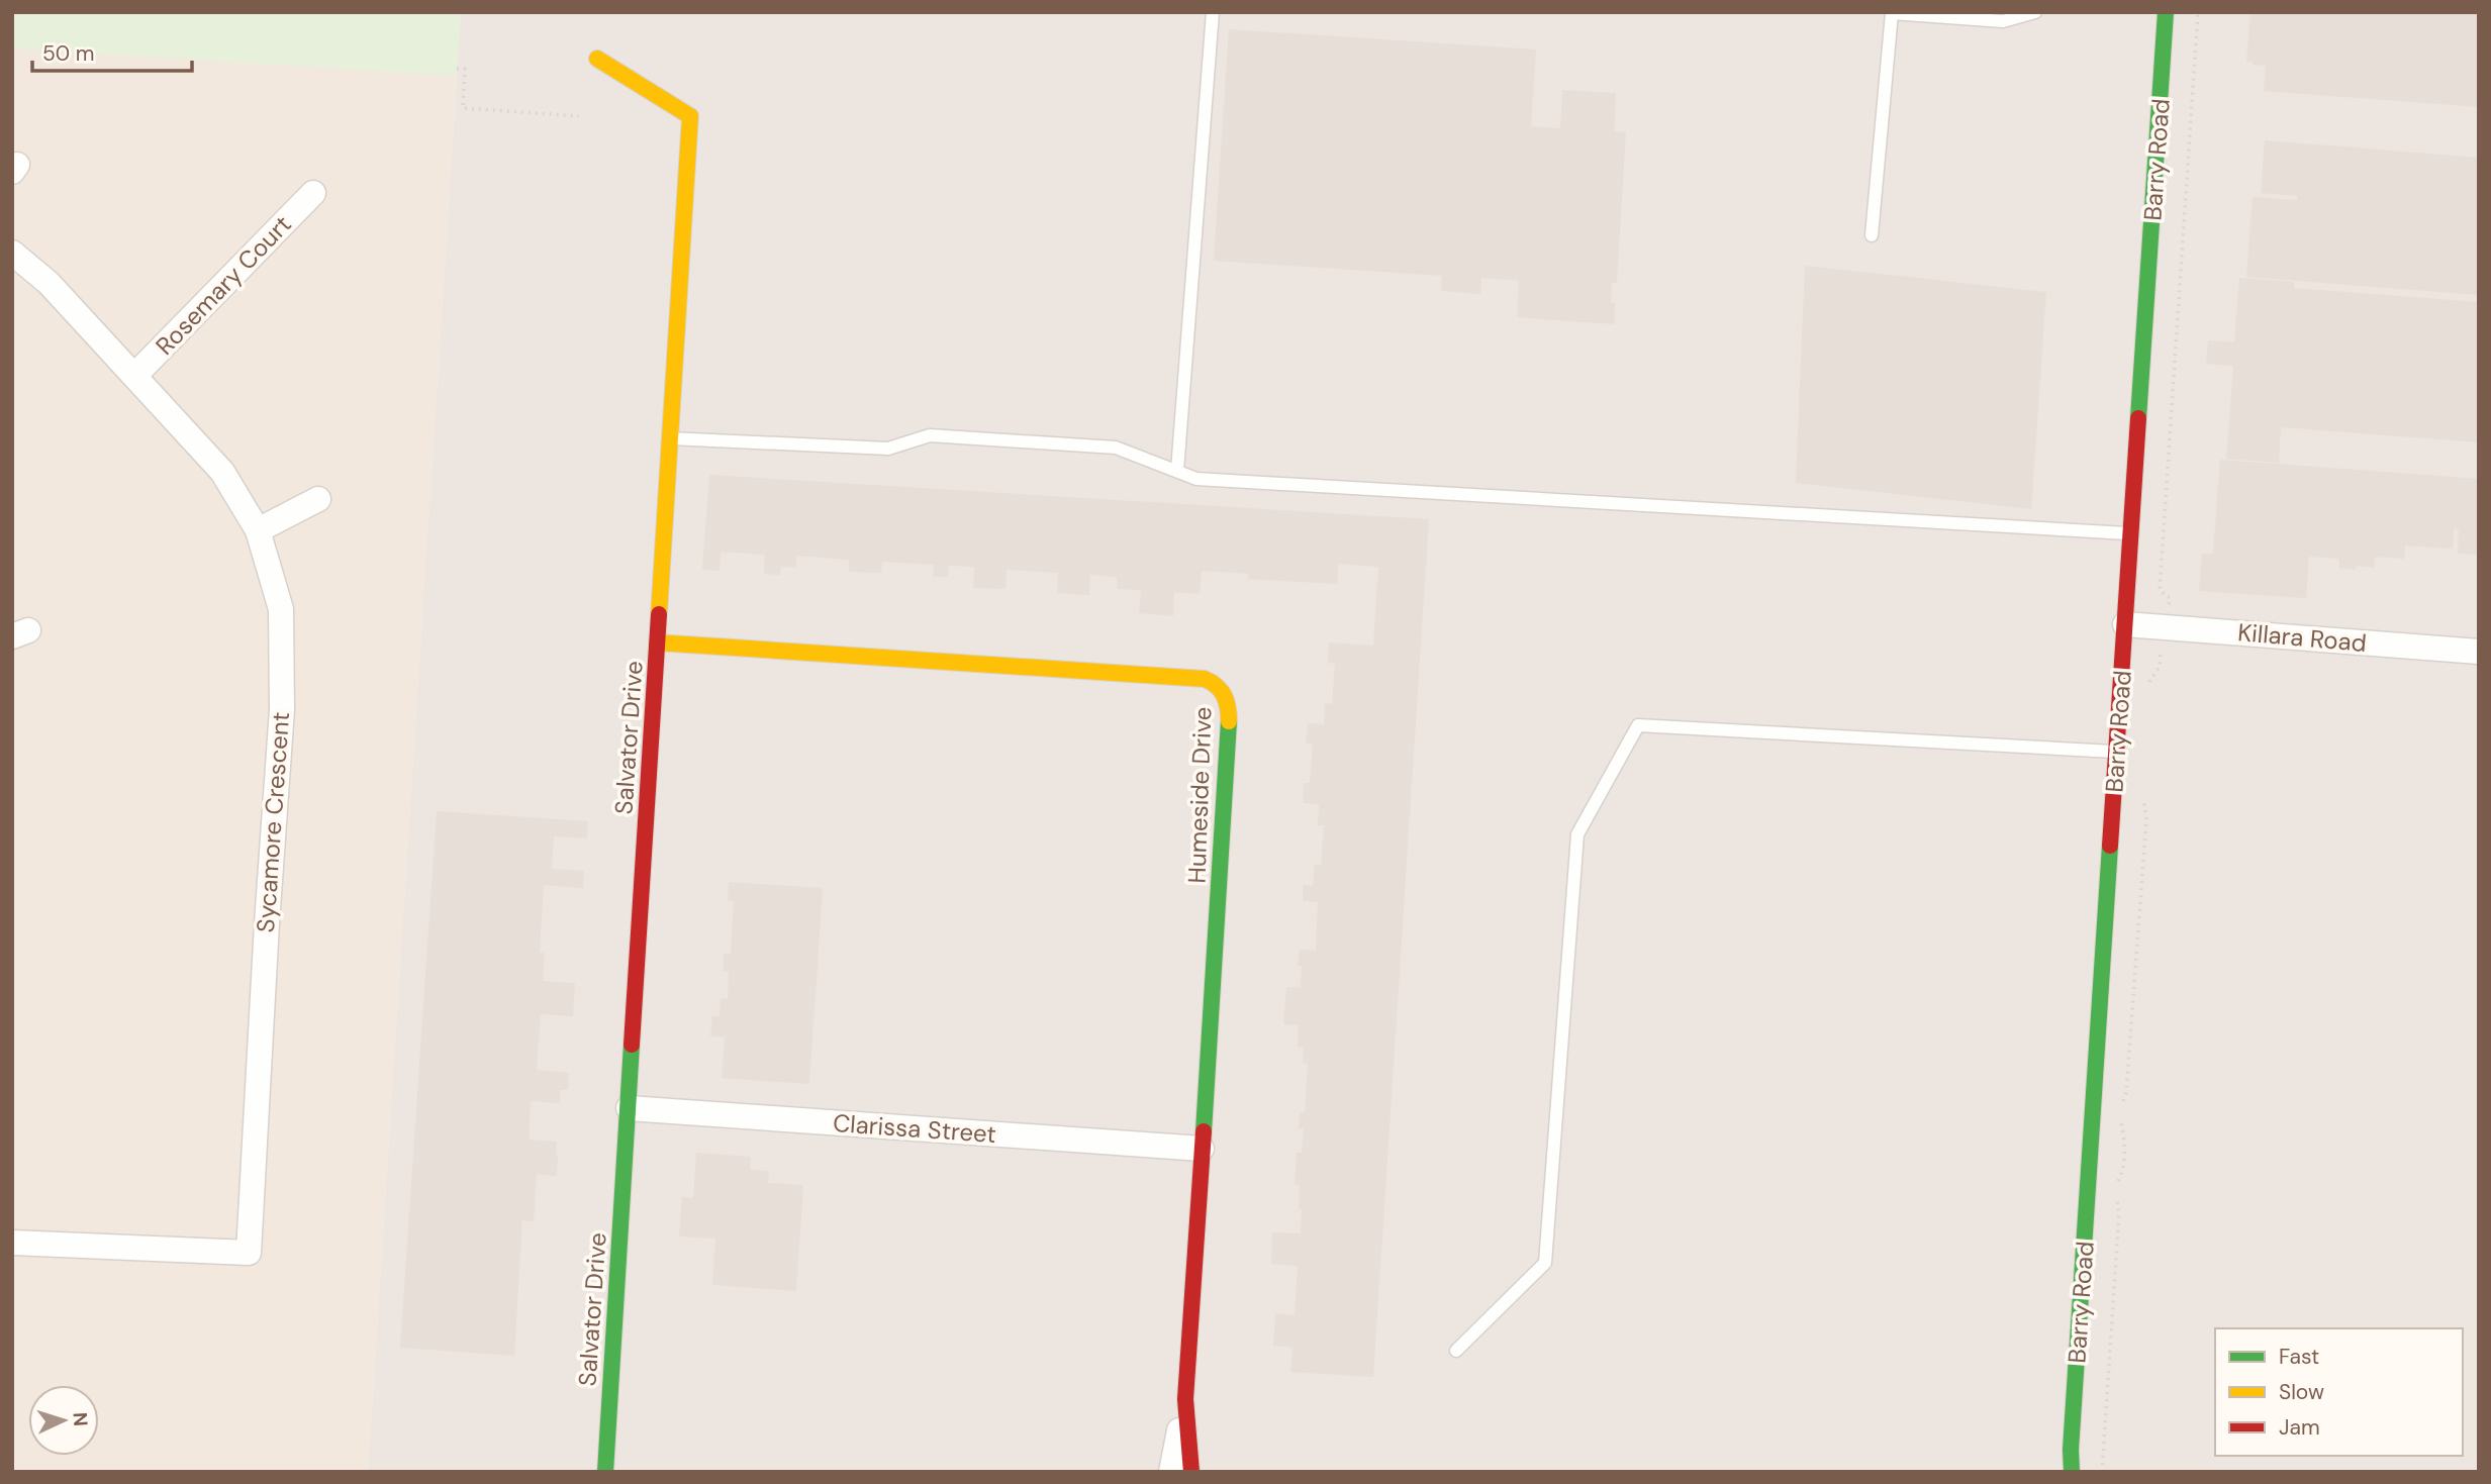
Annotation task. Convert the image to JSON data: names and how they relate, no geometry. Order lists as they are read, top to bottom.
{
  "streets": {
    "street": [
      "Barry Road",
      "Rosemary Court",
      "Killara Road",
      "Salvator Drive",
      "Humeside Drive",
      "Sycamore Crescent",
      "Clarissa Street"
    ]
  },
  "crossings": [
    ["Barry Road", "Killara Road"],
    ["Rosemary Court", "Sycamore Crescent"],
    ["Salvator Drive", "Humeside Drive"],
    ["Salvator Drive", "Clarissa Street"],
    ["Humeside Drive", "Clarissa Street"]
  ],
  "legend": ["Fast", "Slow", "Jam"],
  "scale_bar": "50 m",
  "north": "right"
}
